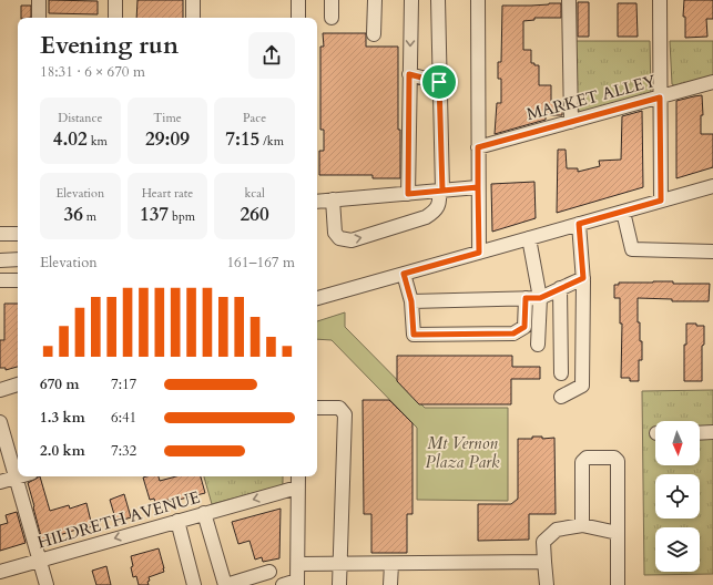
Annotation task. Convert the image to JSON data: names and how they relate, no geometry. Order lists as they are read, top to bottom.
{
  "streets": {
    "street": ["MARKET ALLEY", "HILDRETH AVENUE"]
  },
  "parks": ["Mt Vernon Plaza Park"],
  "north": "bottom",
  "page": {
    "heading": ["Evening run", "18:31 · 6 × 670 m"],
    "stats": [
      ["Distance", "4.02 km"],
      ["Time", "29:09"],
      ["Pace", "7:15 /km"],
      ["Elevation", "36 m"],
      ["Heart rate", "137 bpm"],
      ["kcal", "260"]
    ],
    "chart": ["Elevation", "161–167 m"],
    "list": [
      {
        "name": "670 m",
        "note": "7:17"
      },
      {
        "name": "1.3 km",
        "note": "6:41"
      },
      {
        "name": "2.0 km",
        "note": "7:32"
      }
    ]
  }
}
